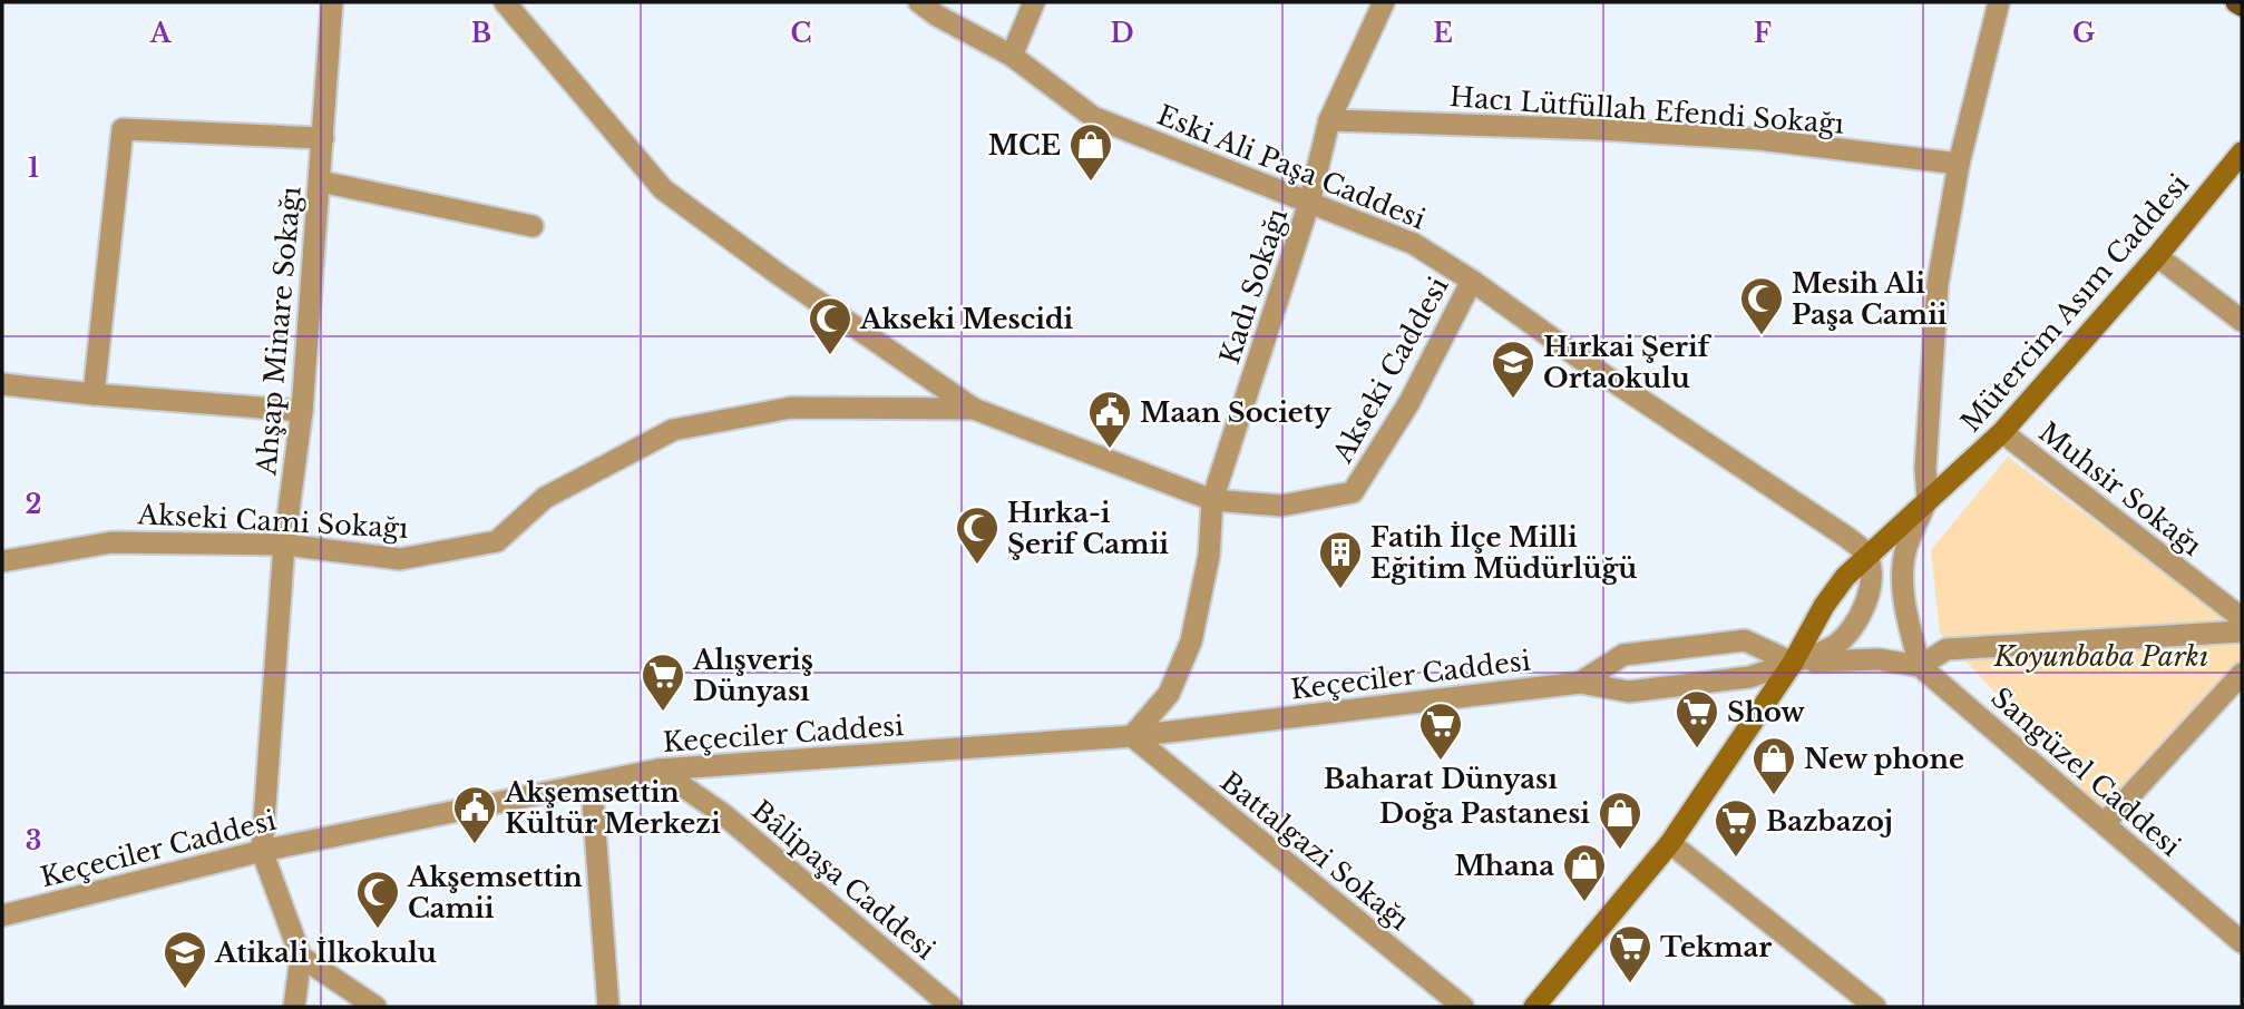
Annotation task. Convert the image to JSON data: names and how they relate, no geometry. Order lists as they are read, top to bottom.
{
  "streets": {
    "main road": ["Mütercim Asım Caddesi"],
    "street": [
      "Hacı Lütfüllah Efendi Sokağı",
      "Eski Ali Paşa Caddesi",
      "Kadı Sokağı",
      "Ahşap Minare Sokağı",
      "Akseki Caddesi",
      "Muhsir Sokağı",
      "Akseki Cami Sokağı",
      "Keçeciler Caddesi",
      "Sangüzel Caddesi",
      "Battalgazi Sokağı",
      "Bâlipaşa Caddesi"
    ]
  },
  "crossings": [
    ["Hacı Lütfüllah Efendi Sokağı", "Kadı Sokağı"],
    ["Eski Ali Paşa Caddesi", "Kadı Sokağı"],
    ["Eski Ali Paşa Caddesi", "Mütercim Asım Caddesi"],
    ["Eski Ali Paşa Caddesi", "Akseki Caddesi"],
    ["Kadı Sokağı", "Akseki Caddesi"],
    ["Kadı Sokağı", "Keçeciler Caddesi"],
    ["Kadı Sokağı", "Battalgazi Sokağı"],
    ["Mütercim Asım Caddesi", "Muhsir Sokağı"],
    ["Mütercim Asım Caddesi", "Keçeciler Caddesi"],
    ["Ahşap Minare Sokağı", "Akseki Cami Sokağı"],
    ["Ahşap Minare Sokağı", "Keçeciler Caddesi"],
    ["Akseki Caddesi", "Akseki Cami Sokağı"],
    ["Keçeciler Caddesi", "Battalgazi Sokağı"],
    ["Keçeciler Caddesi", "Bâlipaşa Caddesi"]
  ],
  "parks": ["Koyunbaba Parkı"],
  "places": {
    "shop": [
      "MCE",
      "New phone",
      "Doğa Pastanesi",
      "Mhana"
    ],
    "mosque": [
      "Mesih Ali Paşa Camii",
      "Akseki Mescidi",
      "Hırka-i Şerif Camii",
      "Akşemsettin Camii"
    ],
    "school or university": ["Hırkai Şerif Ortaokulu", "Atikali İlkokulu"],
    "public building": ["Maan Society", "Akşemsettin Kültür Merkezi"],
    "building": ["Fatih İlçe Milli Eğitim Müdürlüğü"],
    "supermarket": [
      "Alışveriş Dünyası",
      "Show",
      "Baharat Dünyası",
      "Bazbazoj",
      "Tekmar"
    ]
  },
  "grid": {
    "columns": [
      "A",
      "B",
      "C",
      "D",
      "E",
      "F",
      "G"
    ],
    "rows": ["1", "2", "3"]
  }
}
